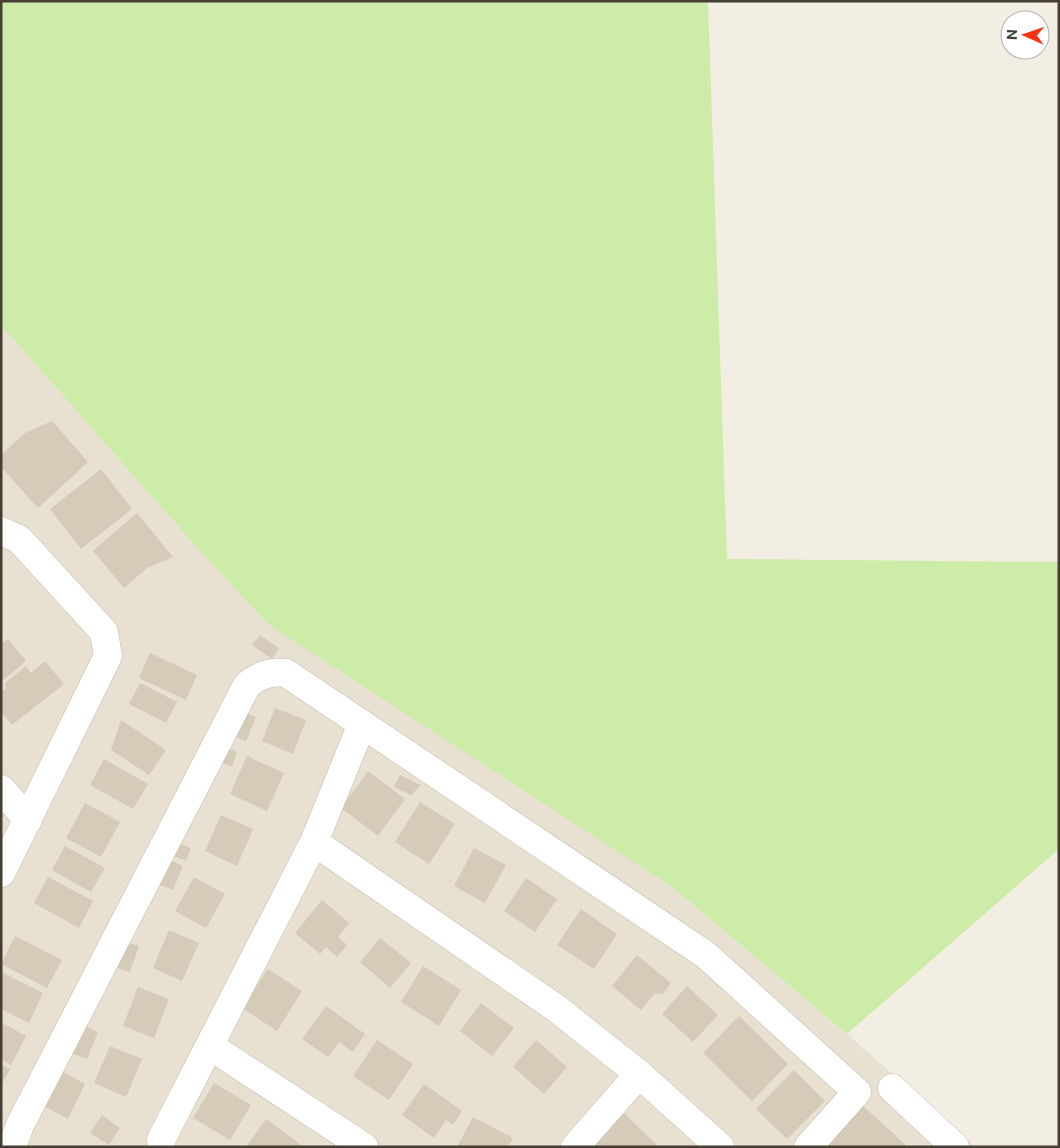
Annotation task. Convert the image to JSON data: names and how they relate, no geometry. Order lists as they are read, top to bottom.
{
  "north": "left"
}
